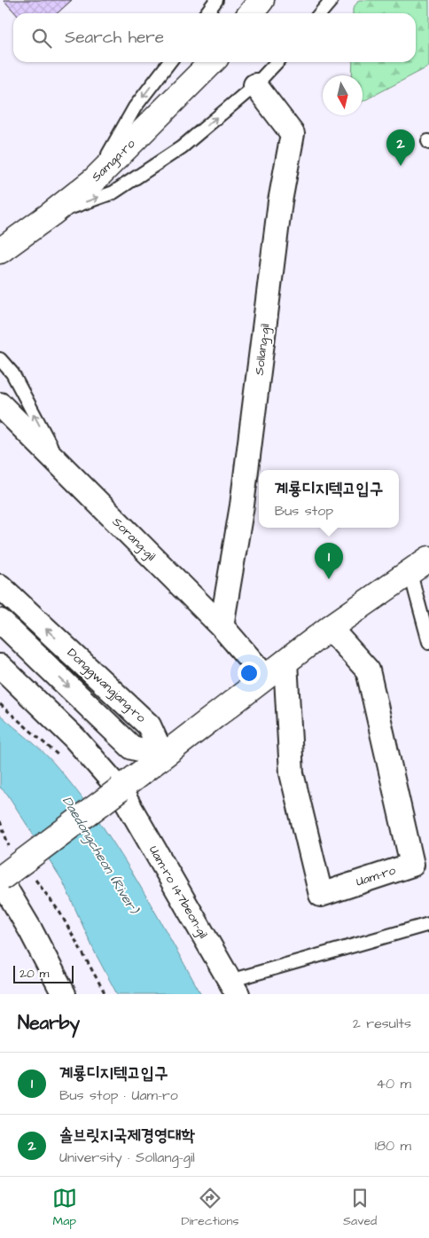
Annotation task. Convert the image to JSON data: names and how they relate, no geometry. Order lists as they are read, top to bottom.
{
  "streets": {
    "main road": ["Samga-ro"],
    "street": [
      "Sollang-gil",
      "Sorang-gil",
      "Donggwangjang-ro",
      "Uam-ro",
      "Uam-ro 147beon-gil"
    ]
  },
  "crossings": [
    ["Sollang-gil", "Sorang-gil"]
  ],
  "water": ["Daedongcheon (River)"],
  "scale_bar": "20 m",
  "north": "bottom",
  "page": {
    "search": "Search here",
    "pins": ["2", "1"],
    "popup": ["계룡디지텍고입구", "Bus stop"],
    "scale": "20 m",
    "heading": ["Nearby", "2 results"],
    "list": [
      {
        "mark": "1",
        "name": "계룡디지텍고입구",
        "note": "Bus stop · Uam-ro",
        "value": "40 m"
      },
      {
        "mark": "2",
        "name": "솔브릿지국제경영대학",
        "note": "University · Sollang-gil",
        "value": "180 m"
      }
    ],
    "nav": ["Map", "Directions", "Saved"]
  }
}
